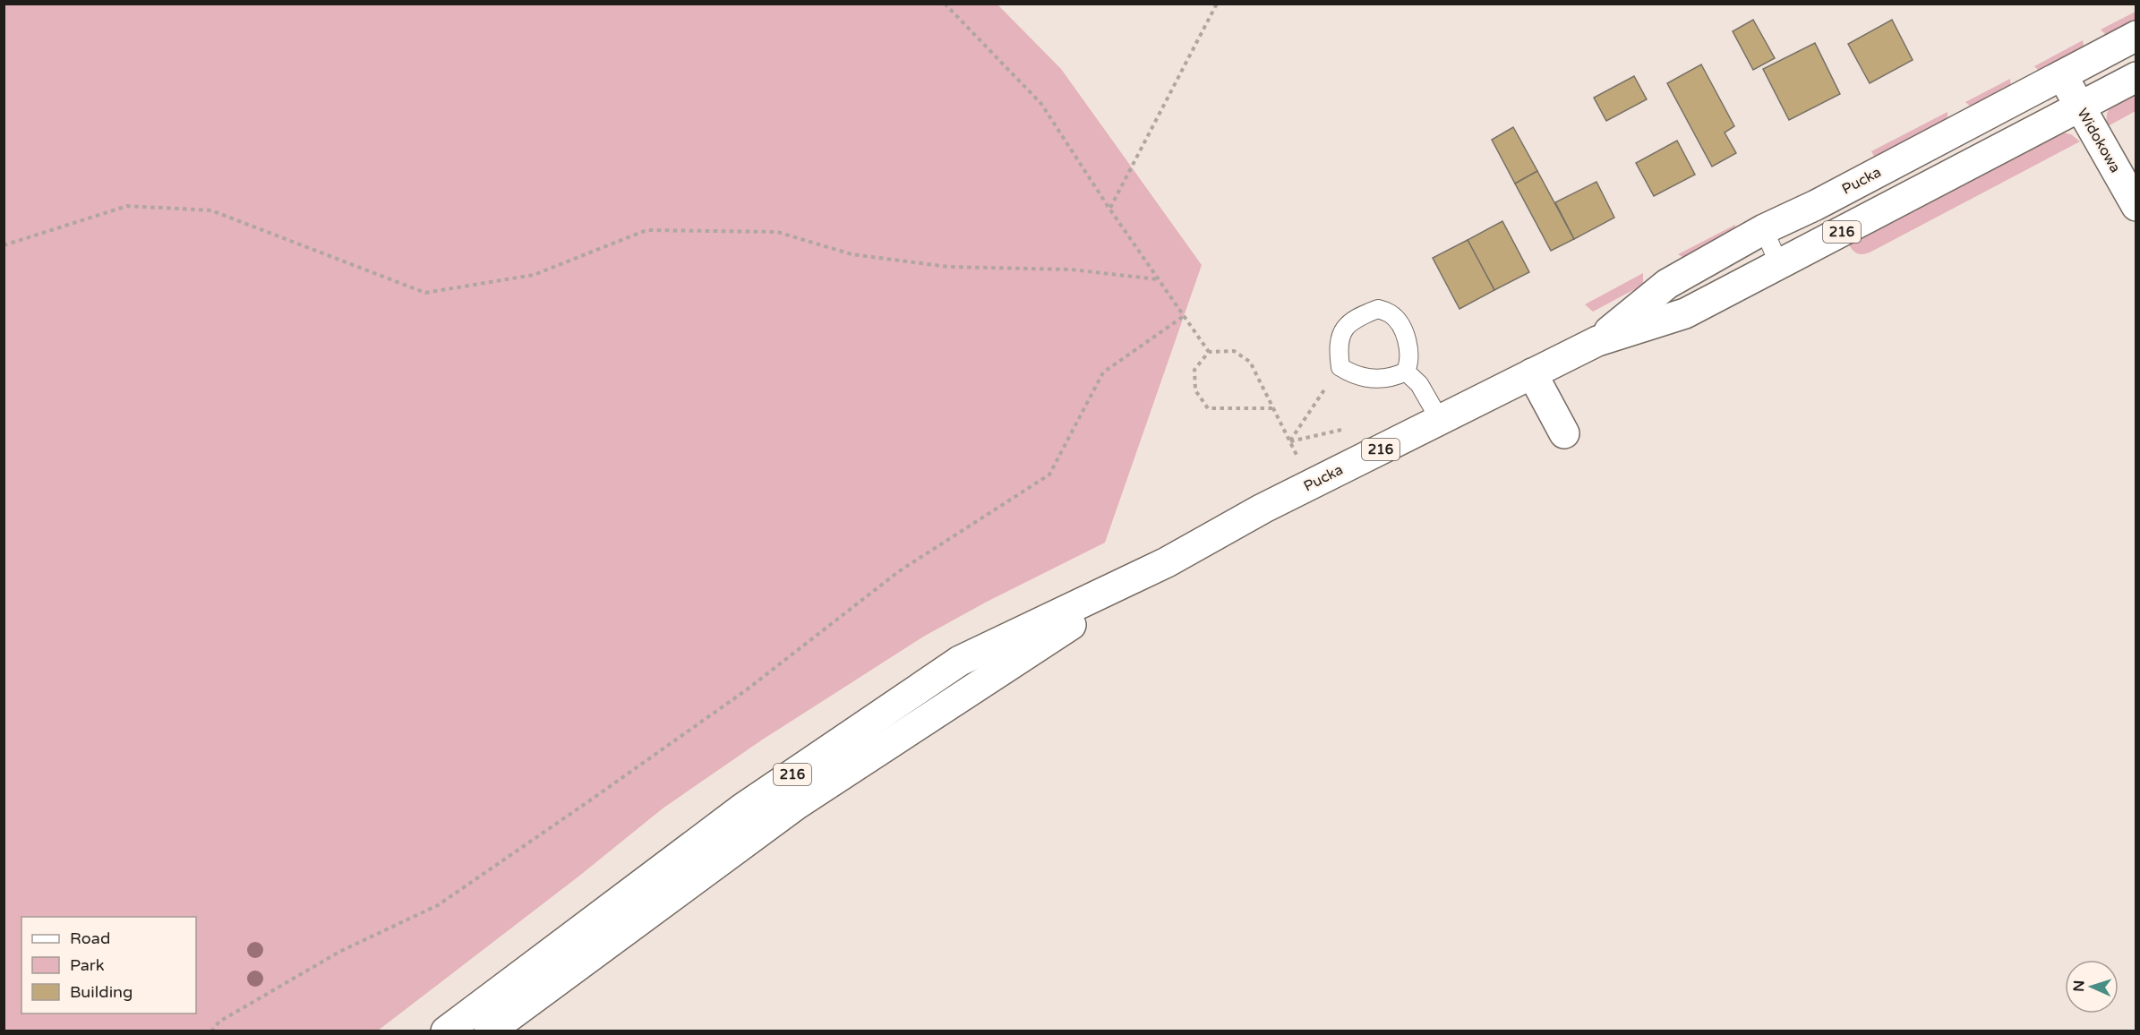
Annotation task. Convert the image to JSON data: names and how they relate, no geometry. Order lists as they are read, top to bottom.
{
  "streets": {
    "main road": ["Widokowa", "Pucka", "216"]
  },
  "crossings": [
    ["Widokowa", "Pucka"],
    ["Pucka", "216"]
  ],
  "legend": ["Road", "Park", "Building"],
  "north": "left"
}
